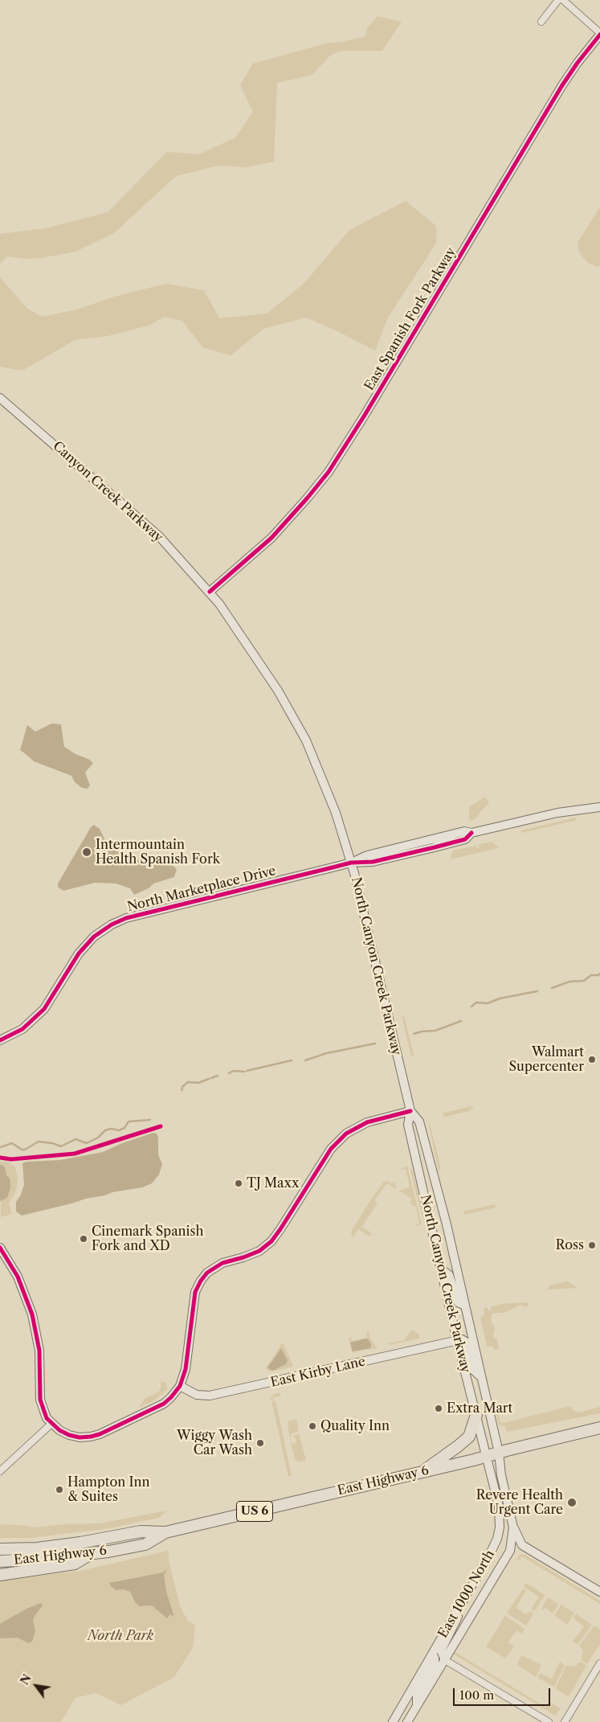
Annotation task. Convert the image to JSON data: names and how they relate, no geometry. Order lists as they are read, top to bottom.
{
  "streets": {
    "highway": ["East Highway 6", "US 6"],
    "street": [
      "East Spanish Fork Parkway",
      "Canyon Creek Parkway",
      "North Marketplace Drive",
      "North Canyon Creek Parkway",
      "East Kirby Lane",
      "East 1000 North"
    ]
  },
  "crossings": [
    ["East Spanish Fork Parkway", "Canyon Creek Parkway"],
    ["East Spanish Fork Parkway", "North Canyon Creek Parkway"],
    ["Canyon Creek Parkway", "North Canyon Creek Parkway"],
    ["North Marketplace Drive", "North Canyon Creek Parkway"],
    ["North Canyon Creek Parkway", "East Kirby Lane"],
    ["North Canyon Creek Parkway", "East Highway 6"],
    ["North Canyon Creek Parkway", "East 1000 North"],
    ["East Highway 6", "US 6"],
    ["East Highway 6", "East 1000 North"]
  ],
  "parks": ["North Park"],
  "places": [
    "Intermountain Health Spanish Fork",
    "Walmart Supercenter",
    "TJ Maxx",
    "Cinemark Spanish Fork and XD",
    "Ross",
    "Extra Mart",
    "Quality Inn",
    "Wiggy Wash Car Wash",
    "Hampton Inn & Suites",
    "Revere Health Urgent Care"
  ],
  "scale_bar": "100 m",
  "north": "top left"
}
